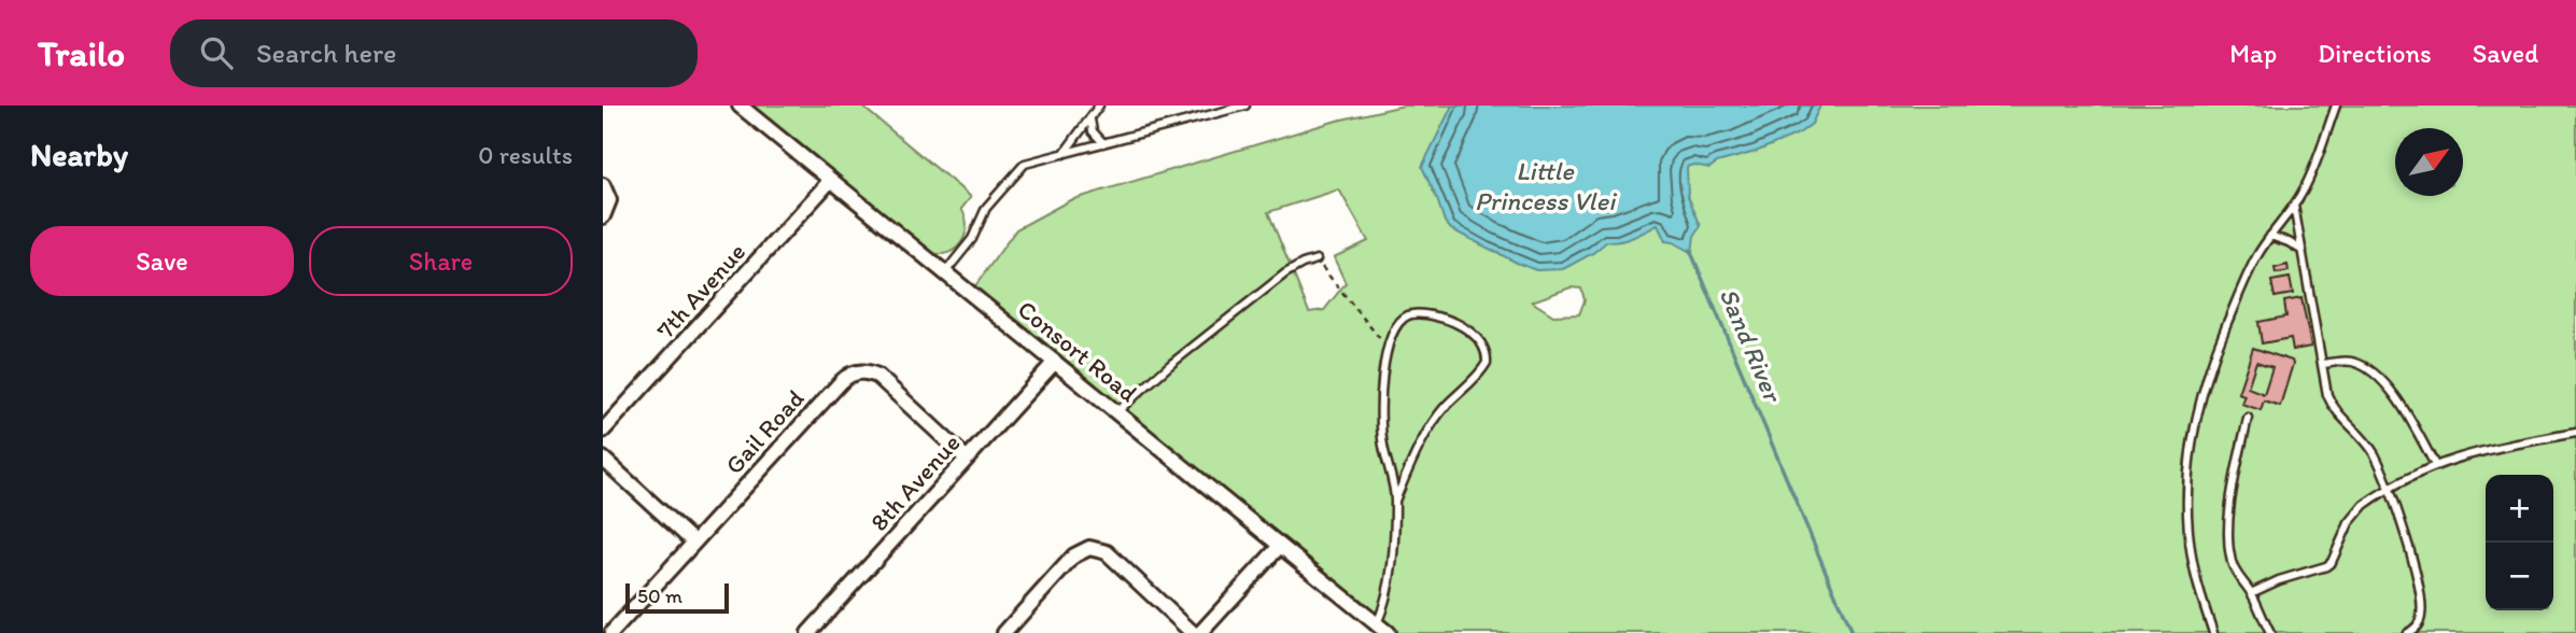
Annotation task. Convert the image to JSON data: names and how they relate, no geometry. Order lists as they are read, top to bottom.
{
  "streets": {
    "street": [
      "7th Avenue",
      "Consort Road",
      "Gail Road",
      "8th Avenue"
    ]
  },
  "crossings": [
    ["7th Avenue", "Consort Road"],
    ["Consort Road", "8th Avenue"],
    ["Gail Road", "8th Avenue"]
  ],
  "water": ["Little Princess Vlei", "Sand River"],
  "scale_bar": "50 m",
  "north": "top right",
  "page": {
    "header": "Trailo",
    "search": "Search here",
    "nav": ["Map", "Directions", "Saved"],
    "heading": ["Nearby", "0 results"],
    "buttons": ["Save", "Share"],
    "map_buttons": ["+", "−"],
    "scale": "50 m"
  }
}
